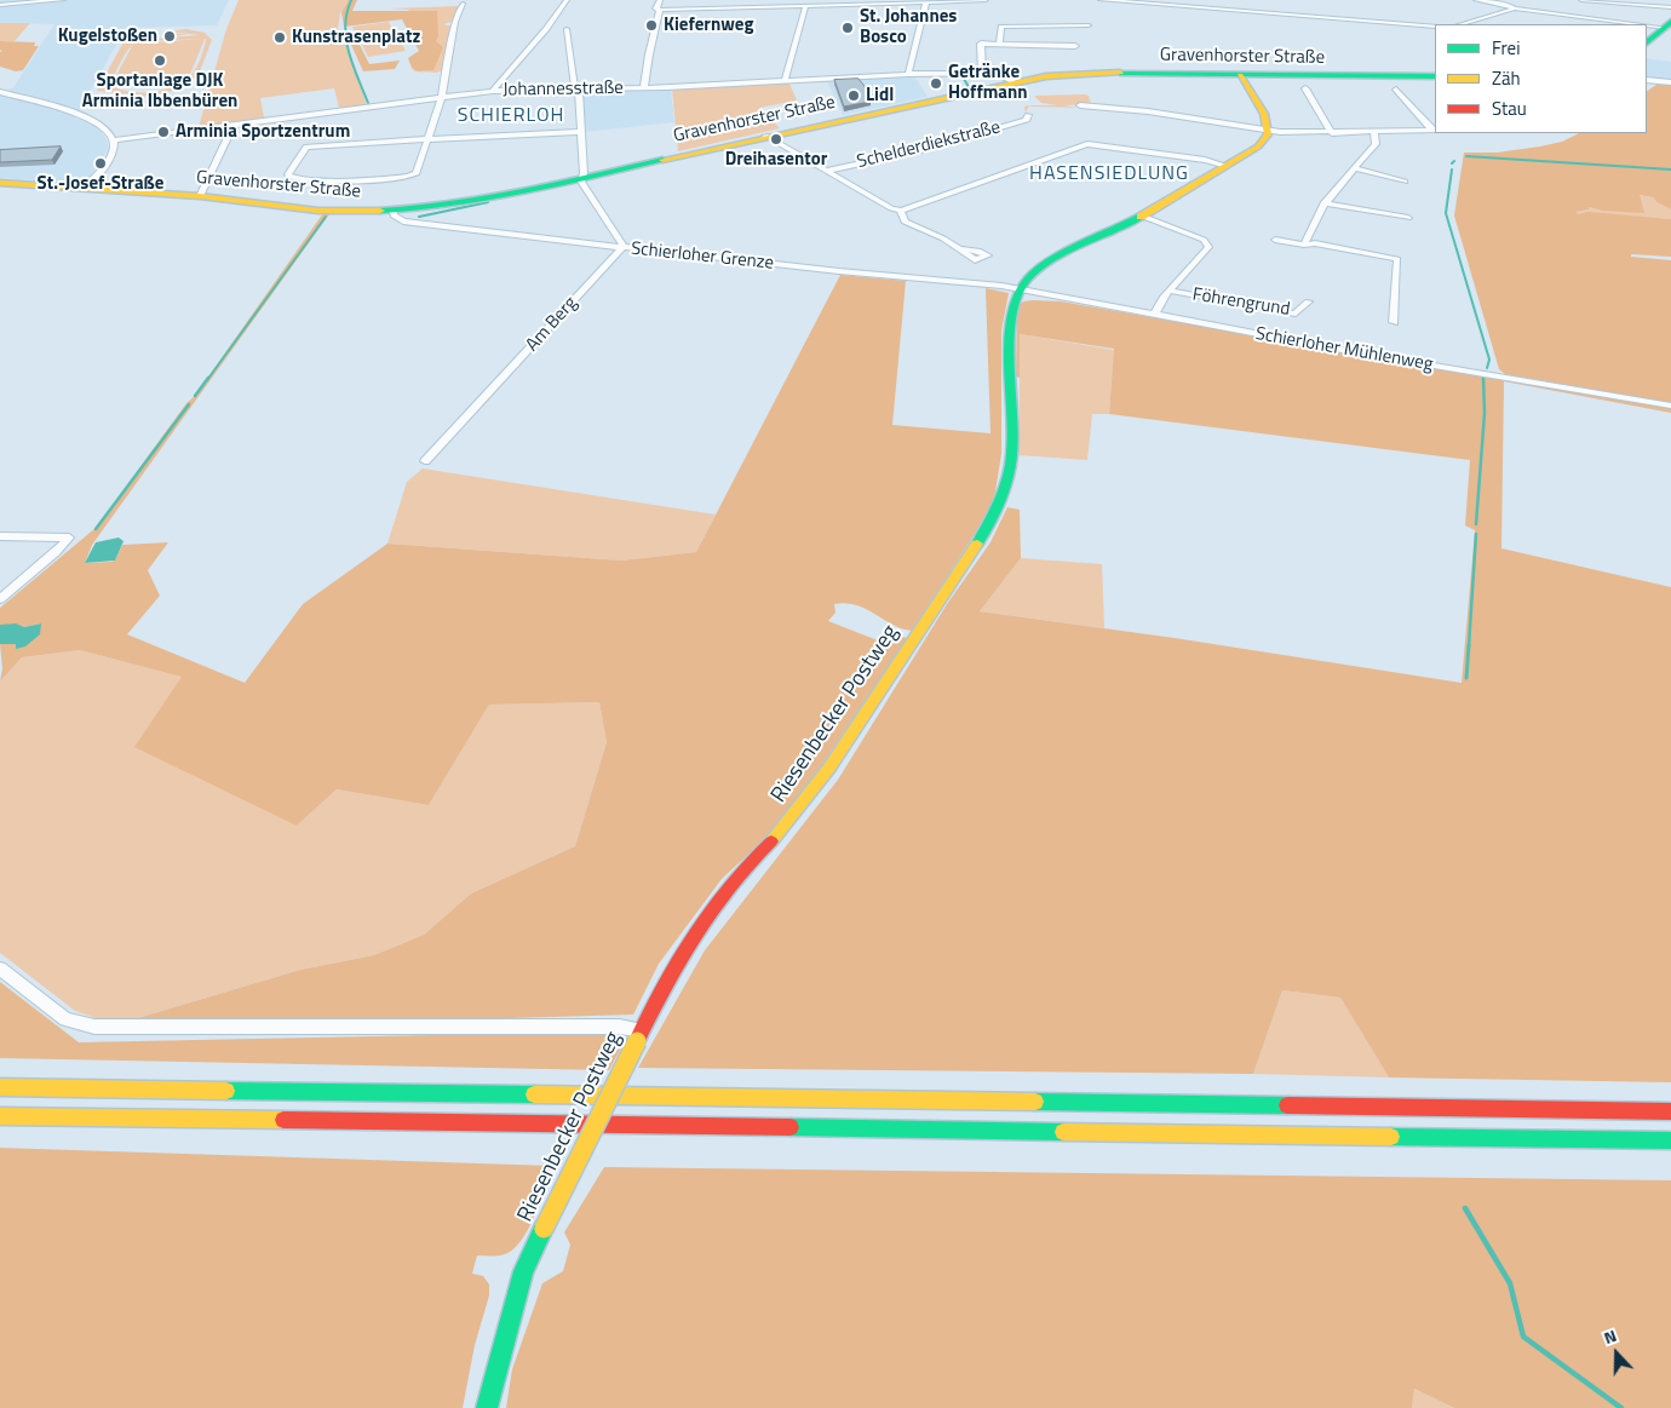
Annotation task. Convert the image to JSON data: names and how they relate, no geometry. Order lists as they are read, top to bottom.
{
  "streets": {
    "main road": ["Gravenhorster Straße", "Riesenbecker Postweg"],
    "street": [
      "Johannesstraße",
      "Schelderdiekstraße",
      "Schierloher Grenze",
      "Föhrengrund",
      "Am Berg",
      "Schierloher Mühlenweg"
    ]
  },
  "crossings": [
    ["Gravenhorster Straße", "Johannesstraße"],
    ["Gravenhorster Straße", "Schierloher Grenze"],
    ["Schierloher Grenze", "Am Berg"],
    ["Schierloher Grenze", "Schierloher Mühlenweg"],
    ["Schierloher Grenze", "Riesenbecker Postweg"],
    ["Föhrengrund", "Schierloher Mühlenweg"],
    ["Schierloher Mühlenweg", "Riesenbecker Postweg"]
  ],
  "districts": ["SCHIERLOH", "HASENSIEDLUNG"],
  "places": [
    "Kiefernweg",
    "St. Johannes Bosco",
    "Kugelstoßen",
    "Kunstrasenplatz",
    "Sportanlage DJK Arminia Ibbenbüren",
    "Getränke Hoffmann",
    "Lidl",
    "Arminia Sportzentrum",
    "Dreihasentor",
    "St.-Josef-Straße"
  ],
  "legend": ["Frei", "Zäh", "Stau"],
  "north": "top"
}
